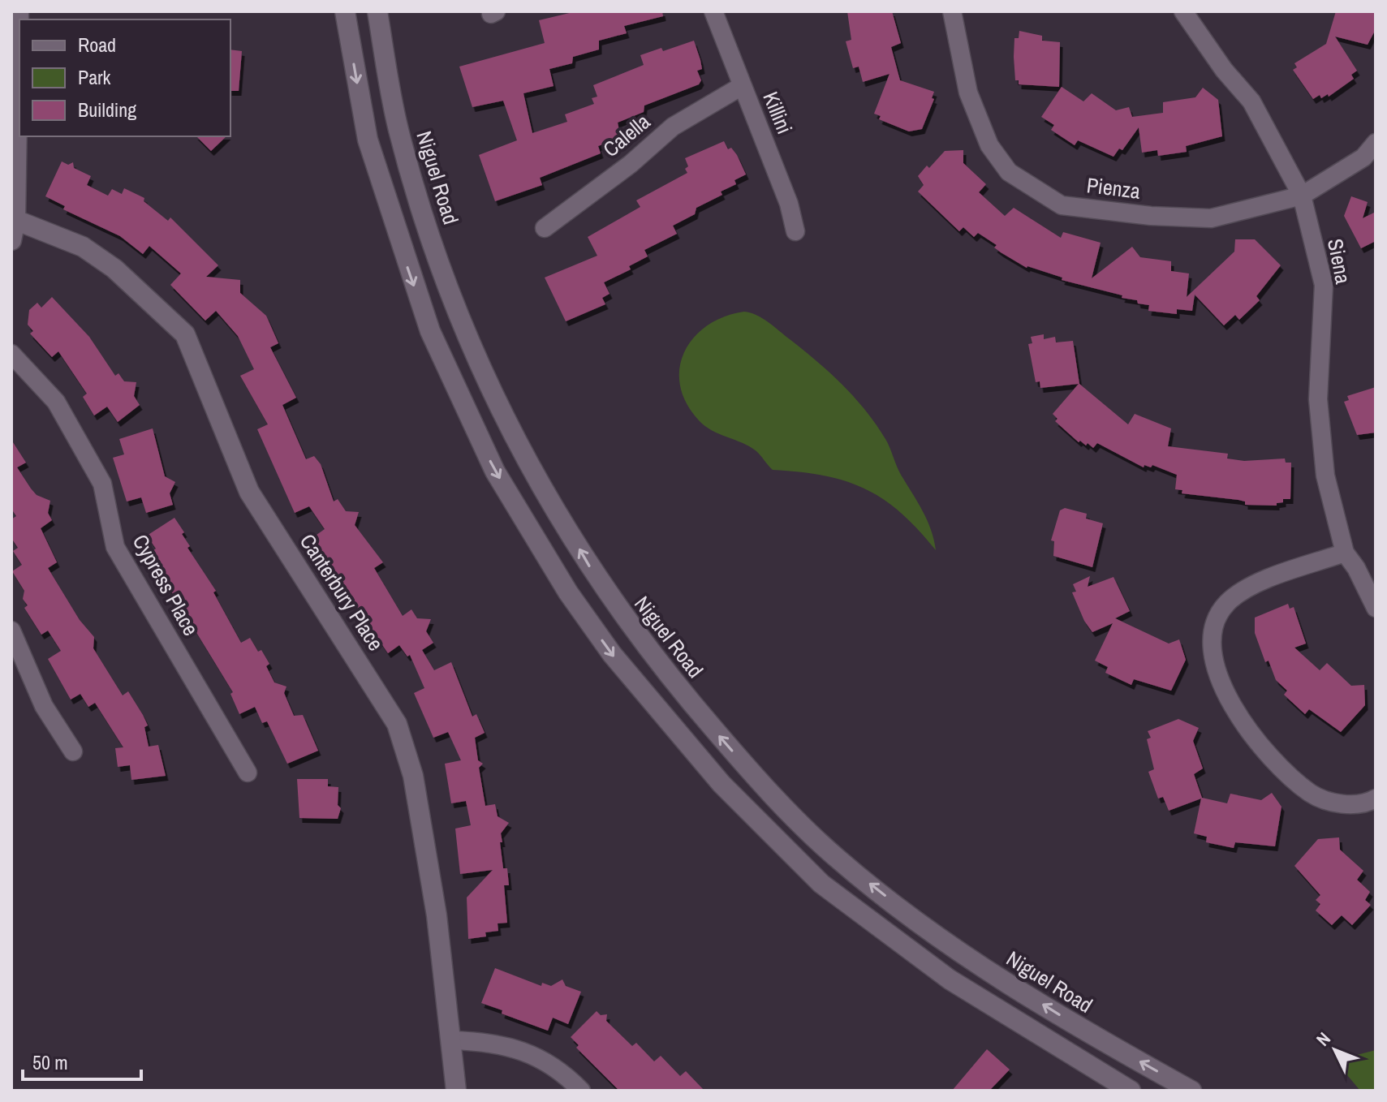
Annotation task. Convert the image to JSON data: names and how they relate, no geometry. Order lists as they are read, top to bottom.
{
  "streets": {
    "main road": ["Niguel Road", "Canterbury Place"],
    "street": [
      "Killini",
      "Calella",
      "Pienza",
      "Siena",
      "Cypress Place"
    ]
  },
  "crossings": [
    ["Killini", "Calella"],
    ["Pienza", "Siena"]
  ],
  "legend": ["Road", "Park", "Building"],
  "scale_bar": "50 m",
  "north": "top left"
}
